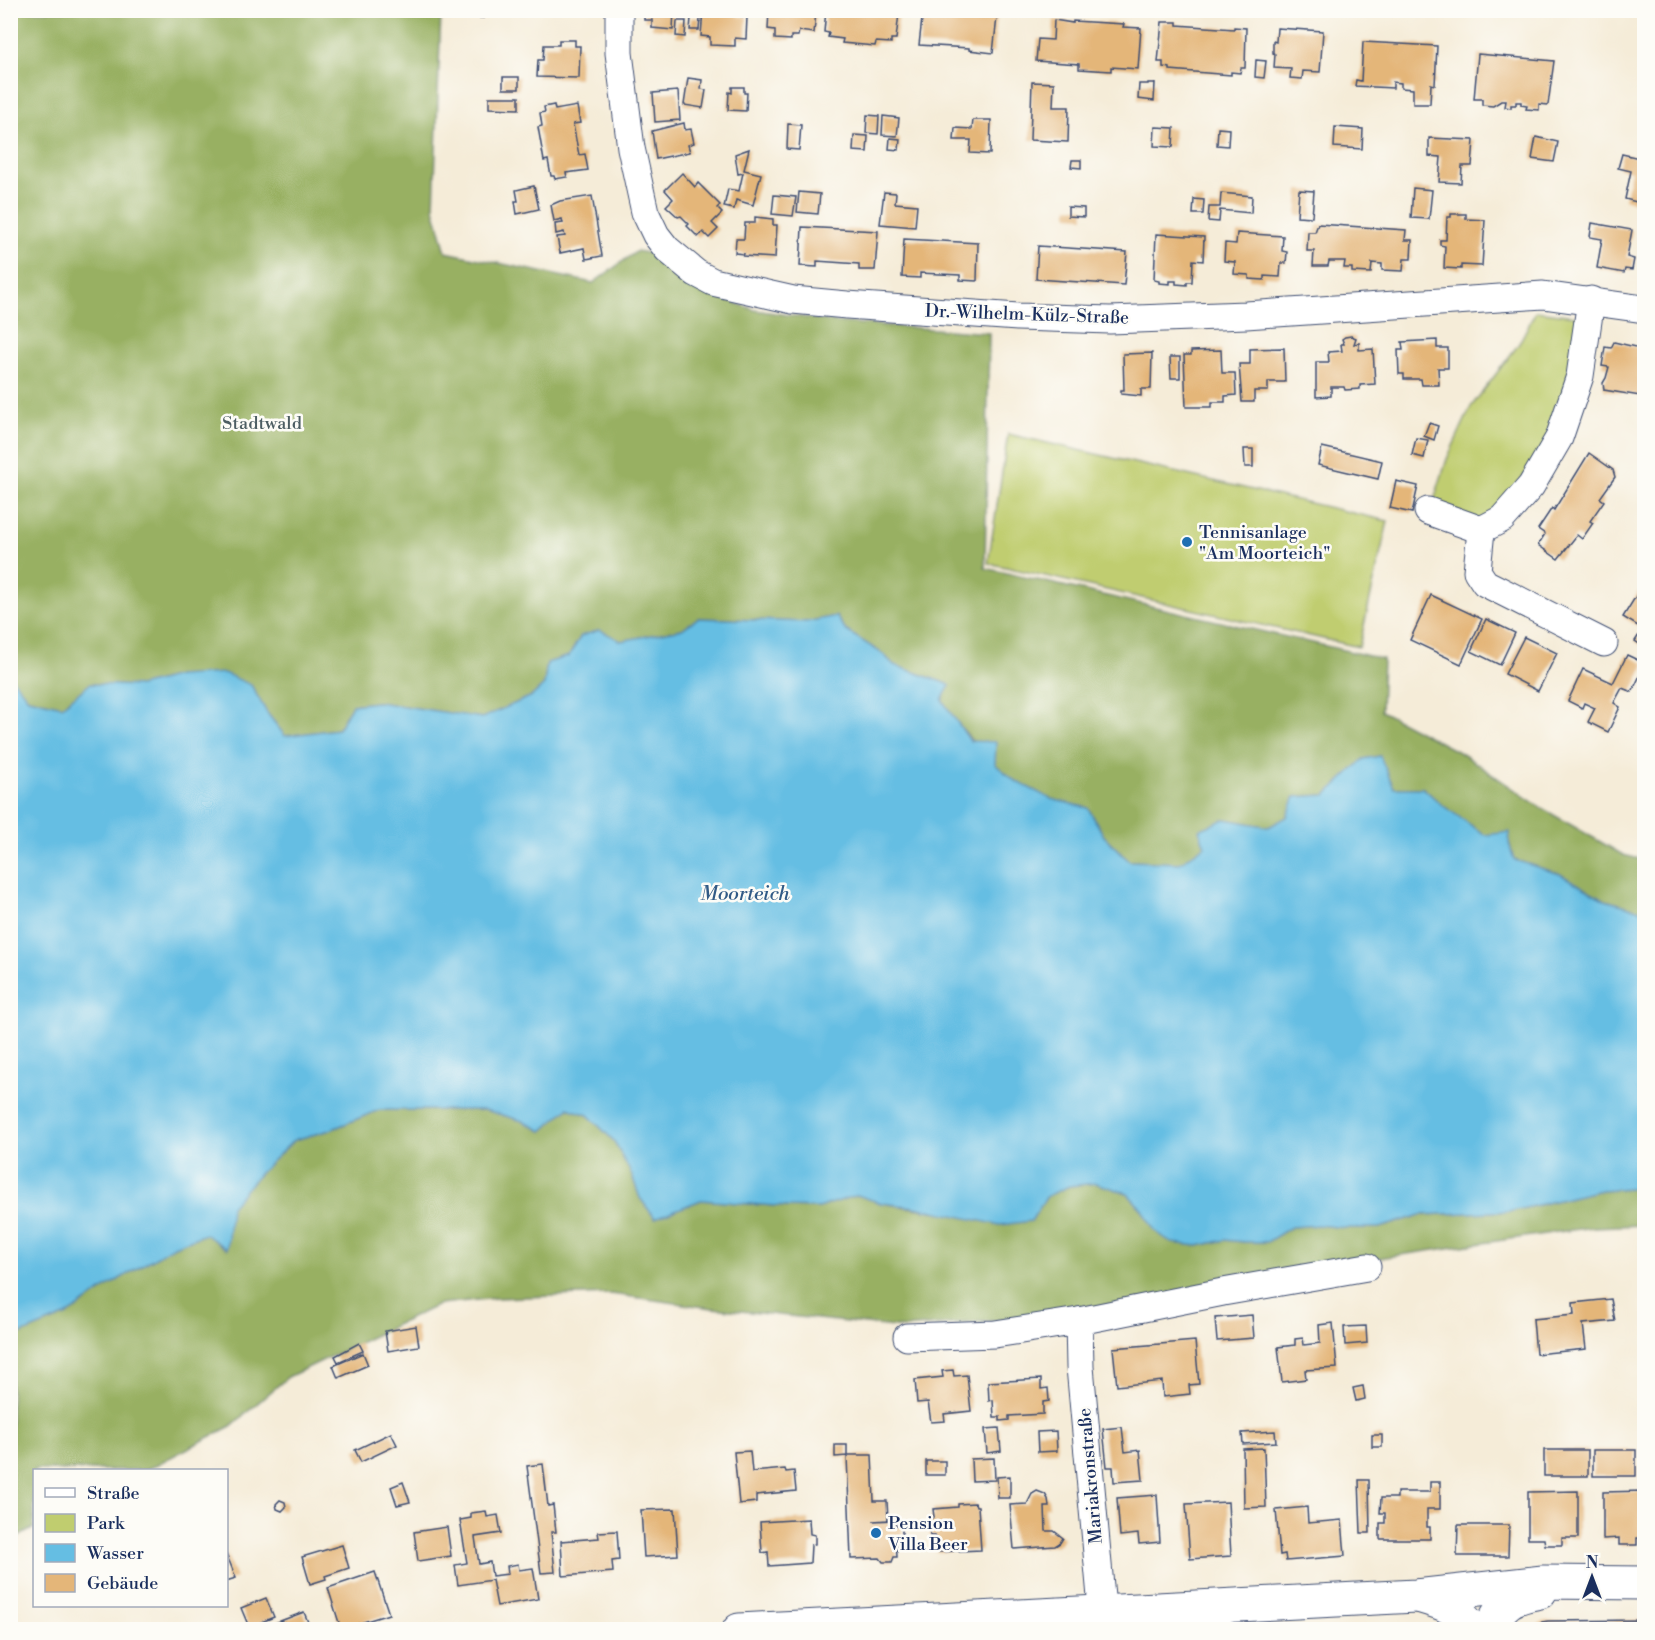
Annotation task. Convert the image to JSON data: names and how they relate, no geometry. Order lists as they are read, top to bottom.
{
  "streets": {
    "street": ["Dr.-Wilhelm-Külz-Straße", "Mariakronstraße"]
  },
  "water": ["Moorteich"],
  "parks": ["Stadtwald"],
  "places": ["Tennisanlage \"Am Moorteich\"", "Pension Villa Beer"],
  "legend": [
    "Straße",
    "Park",
    "Wasser",
    "Gebäude"
  ],
  "north": "top"
}
